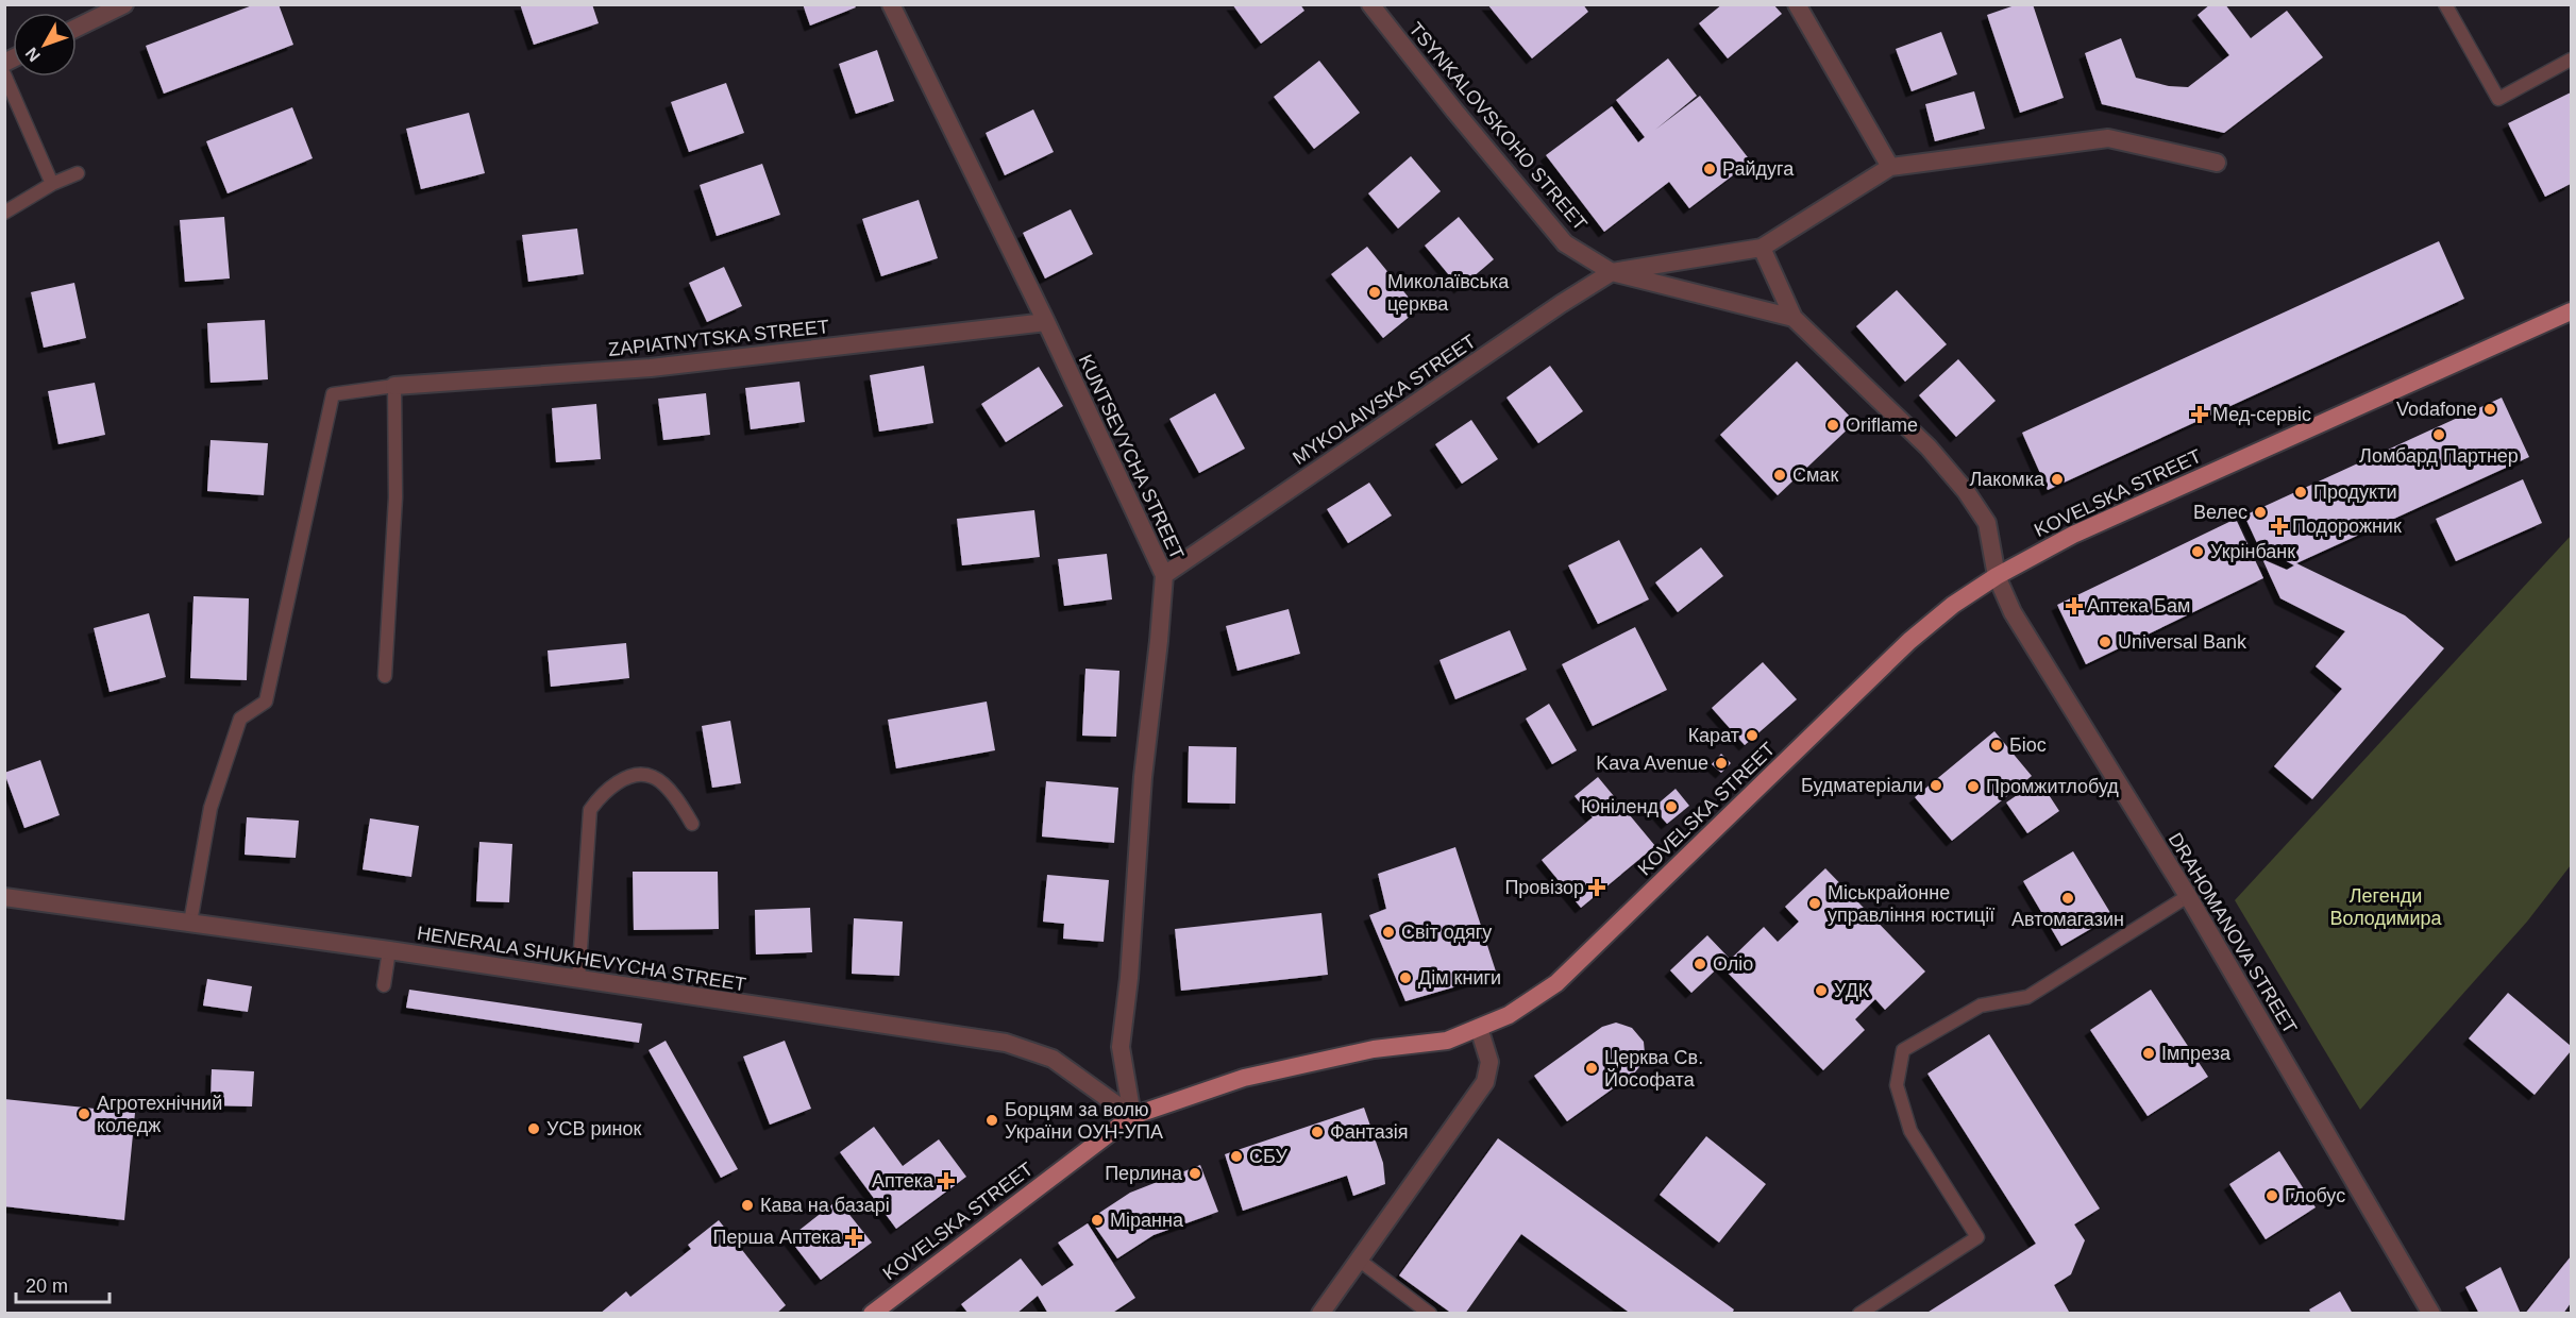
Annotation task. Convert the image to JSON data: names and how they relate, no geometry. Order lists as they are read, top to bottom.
{
  "streets": {
    "main road": ["KOVELSKA STREET"],
    "street": [
      "TSYNKALOVSKOHO STREET",
      "ZAPIATNYTSKA STREET",
      "MYKOLAIVSKA STREET",
      "KUNTSEVYCHA STREET",
      "DRAHOMANOVA STREET",
      "HENERALA SHUKHEVYCHA STREET"
    ]
  },
  "crossings": [
    ["TSYNKALOVSKOHO STREET", "MYKOLAIVSKA STREET"],
    ["TSYNKALOVSKOHO STREET", "KOVELSKA STREET"],
    ["TSYNKALOVSKOHO STREET", "DRAHOMANOVA STREET"],
    ["ZAPIATNYTSKA STREET", "KUNTSEVYCHA STREET"],
    ["MYKOLAIVSKA STREET", "KUNTSEVYCHA STREET"],
    ["KUNTSEVYCHA STREET", "KOVELSKA STREET"],
    ["KUNTSEVYCHA STREET", "HENERALA SHUKHEVYCHA STREET"],
    ["KOVELSKA STREET", "DRAHOMANOVA STREET"],
    ["KOVELSKA STREET", "HENERALA SHUKHEVYCHA STREET"]
  ],
  "parks": ["Легенди Володимира"],
  "places": {
    "other": [
      "Райдуга",
      "Миколаївська церква",
      "Vodafone",
      "Oriflame",
      "Ломбард Партнер",
      "Смак",
      "Лакомка",
      "Продукти",
      "Велес",
      "Укрінбанк",
      "Universal Bank",
      "Карат",
      "Біос",
      "Kava Avenue",
      "Будматеріали",
      "Промжитлобуд",
      "Юніленд",
      "Автомагазин",
      "Міськрайонне управління юстиції",
      "Світ одягу",
      "Оліо",
      "Дім книги",
      "УДК",
      "Імпреза",
      "Церква Св. Йософата",
      "Агротехнічний коледж",
      "Борцям за волю України ОУН-УПА",
      "УСВ ринок",
      "Фантазія",
      "СБУ",
      "Перлина",
      "Глобус",
      "Кава на базарі",
      "Міранна"
    ],
    "health": [
      "Мед-сервіс",
      "Подорожник",
      "Аптека Бам",
      "Провізор",
      "Аптека",
      "Перша Аптека"
    ]
  },
  "scale_bar": "20 m",
  "north": "bottom left"
}
